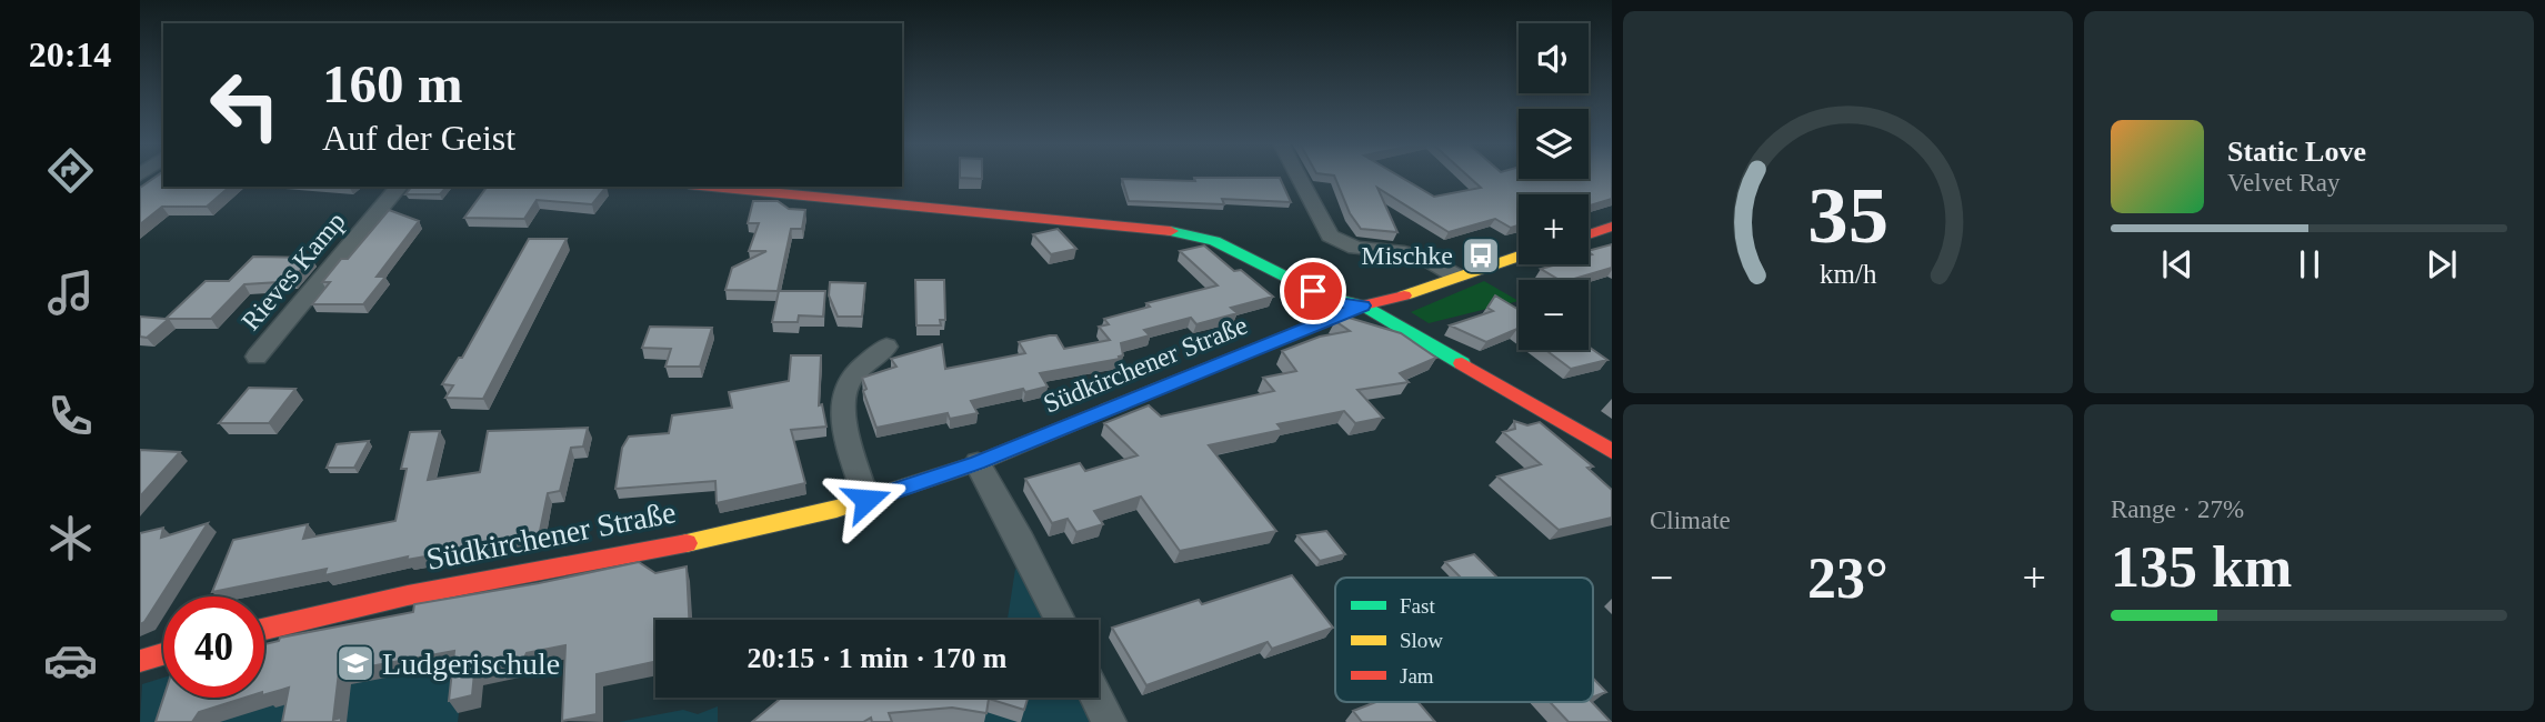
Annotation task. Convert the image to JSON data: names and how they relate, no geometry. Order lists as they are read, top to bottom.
{
  "streets": {
    "street": ["Rieves Kamp", "Südkirchener Straße"]
  },
  "places": {
    "bus stop": ["Mischke"],
    "school or university": ["Ludgerischule"]
  },
  "legend": ["Fast", "Slow", "Jam"],
  "page": {
    "tabs": "20:14",
    "map_buttons": ["+", "−"],
    "turn": ["160 m", "Auf der Geist"],
    "song": ["Static Love", "Velvet Ray"],
    "tile": [
      "Climate",
      ["Range · 27%", "135 km"]
    ],
    "heat": ["−", "23°", "+"],
    "limit": "40",
    "trip": "20:15 · 1 min · 170 m",
    "gauge": ["35", "km/h"]
  }
}
